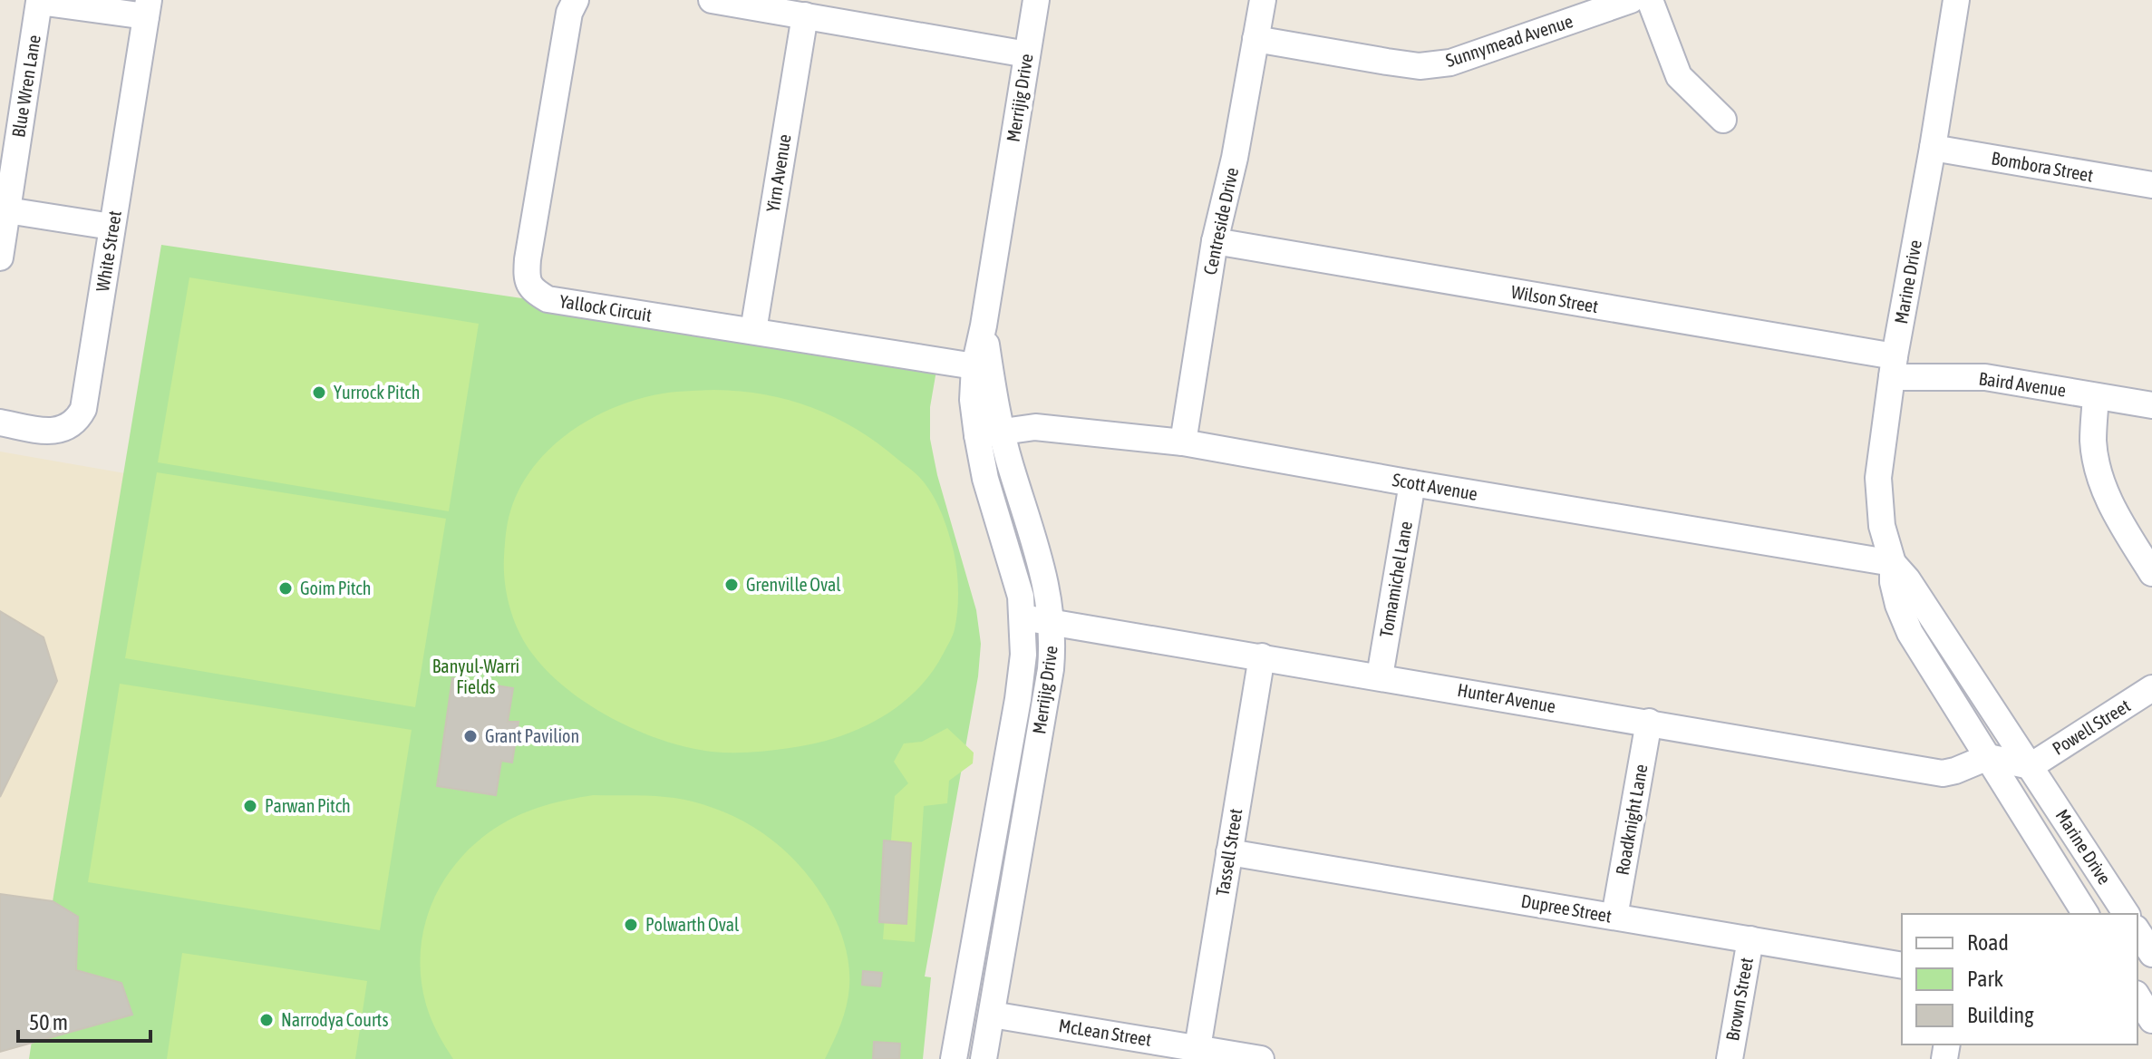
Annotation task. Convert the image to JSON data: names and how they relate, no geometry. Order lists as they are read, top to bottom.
{
  "streets": {
    "street": [
      "Sunnymead Avenue",
      "Blue Wren Lane",
      "Merrijig Drive",
      "Bombora Street",
      "Yirn Avenue",
      "Centreside Drive",
      "White Street",
      "Marine Drive",
      "Wilson Street",
      "Yallock Circuit",
      "Baird Avenue",
      "Scott Avenue",
      "Tomamichel Lane",
      "Hunter Avenue",
      "Powell Street",
      "Roadknight Lane",
      "Tassell Street",
      "Dupree Street",
      "Brown Street",
      "McLean Street"
    ]
  },
  "crossings": [
    ["Sunnymead Avenue", "Centreside Drive"],
    ["Merrijig Drive", "Yallock Circuit"],
    ["Merrijig Drive", "Scott Avenue"],
    ["Merrijig Drive", "Hunter Avenue"],
    ["Merrijig Drive", "McLean Street"],
    ["Bombora Street", "Marine Drive"],
    ["Yirn Avenue", "Yallock Circuit"],
    ["Centreside Drive", "Wilson Street"],
    ["Centreside Drive", "Scott Avenue"],
    ["Marine Drive", "Wilson Street"],
    ["Marine Drive", "Baird Avenue"],
    ["Marine Drive", "Scott Avenue"],
    ["Marine Drive", "Hunter Avenue"],
    ["Marine Drive", "Powell Street"],
    ["Wilson Street", "Baird Avenue"],
    ["Scott Avenue", "Tomamichel Lane"],
    ["Tomamichel Lane", "Hunter Avenue"],
    ["Hunter Avenue", "Roadknight Lane"],
    ["Hunter Avenue", "Tassell Street"],
    ["Roadknight Lane", "Dupree Street"],
    ["Tassell Street", "Dupree Street"],
    ["Tassell Street", "McLean Street"],
    ["Dupree Street", "Brown Street"]
  ],
  "parks": ["Banyul-Warri Fields"],
  "places": [
    "Yurrock Pitch",
    "Grenville Oval",
    "Goim Pitch",
    "Grant Pavilion",
    "Parwan Pitch",
    "Polwarth Oval",
    "Narrodya Courts"
  ],
  "legend": ["Road", "Park", "Building"],
  "scale_bar": "50 m"
}
